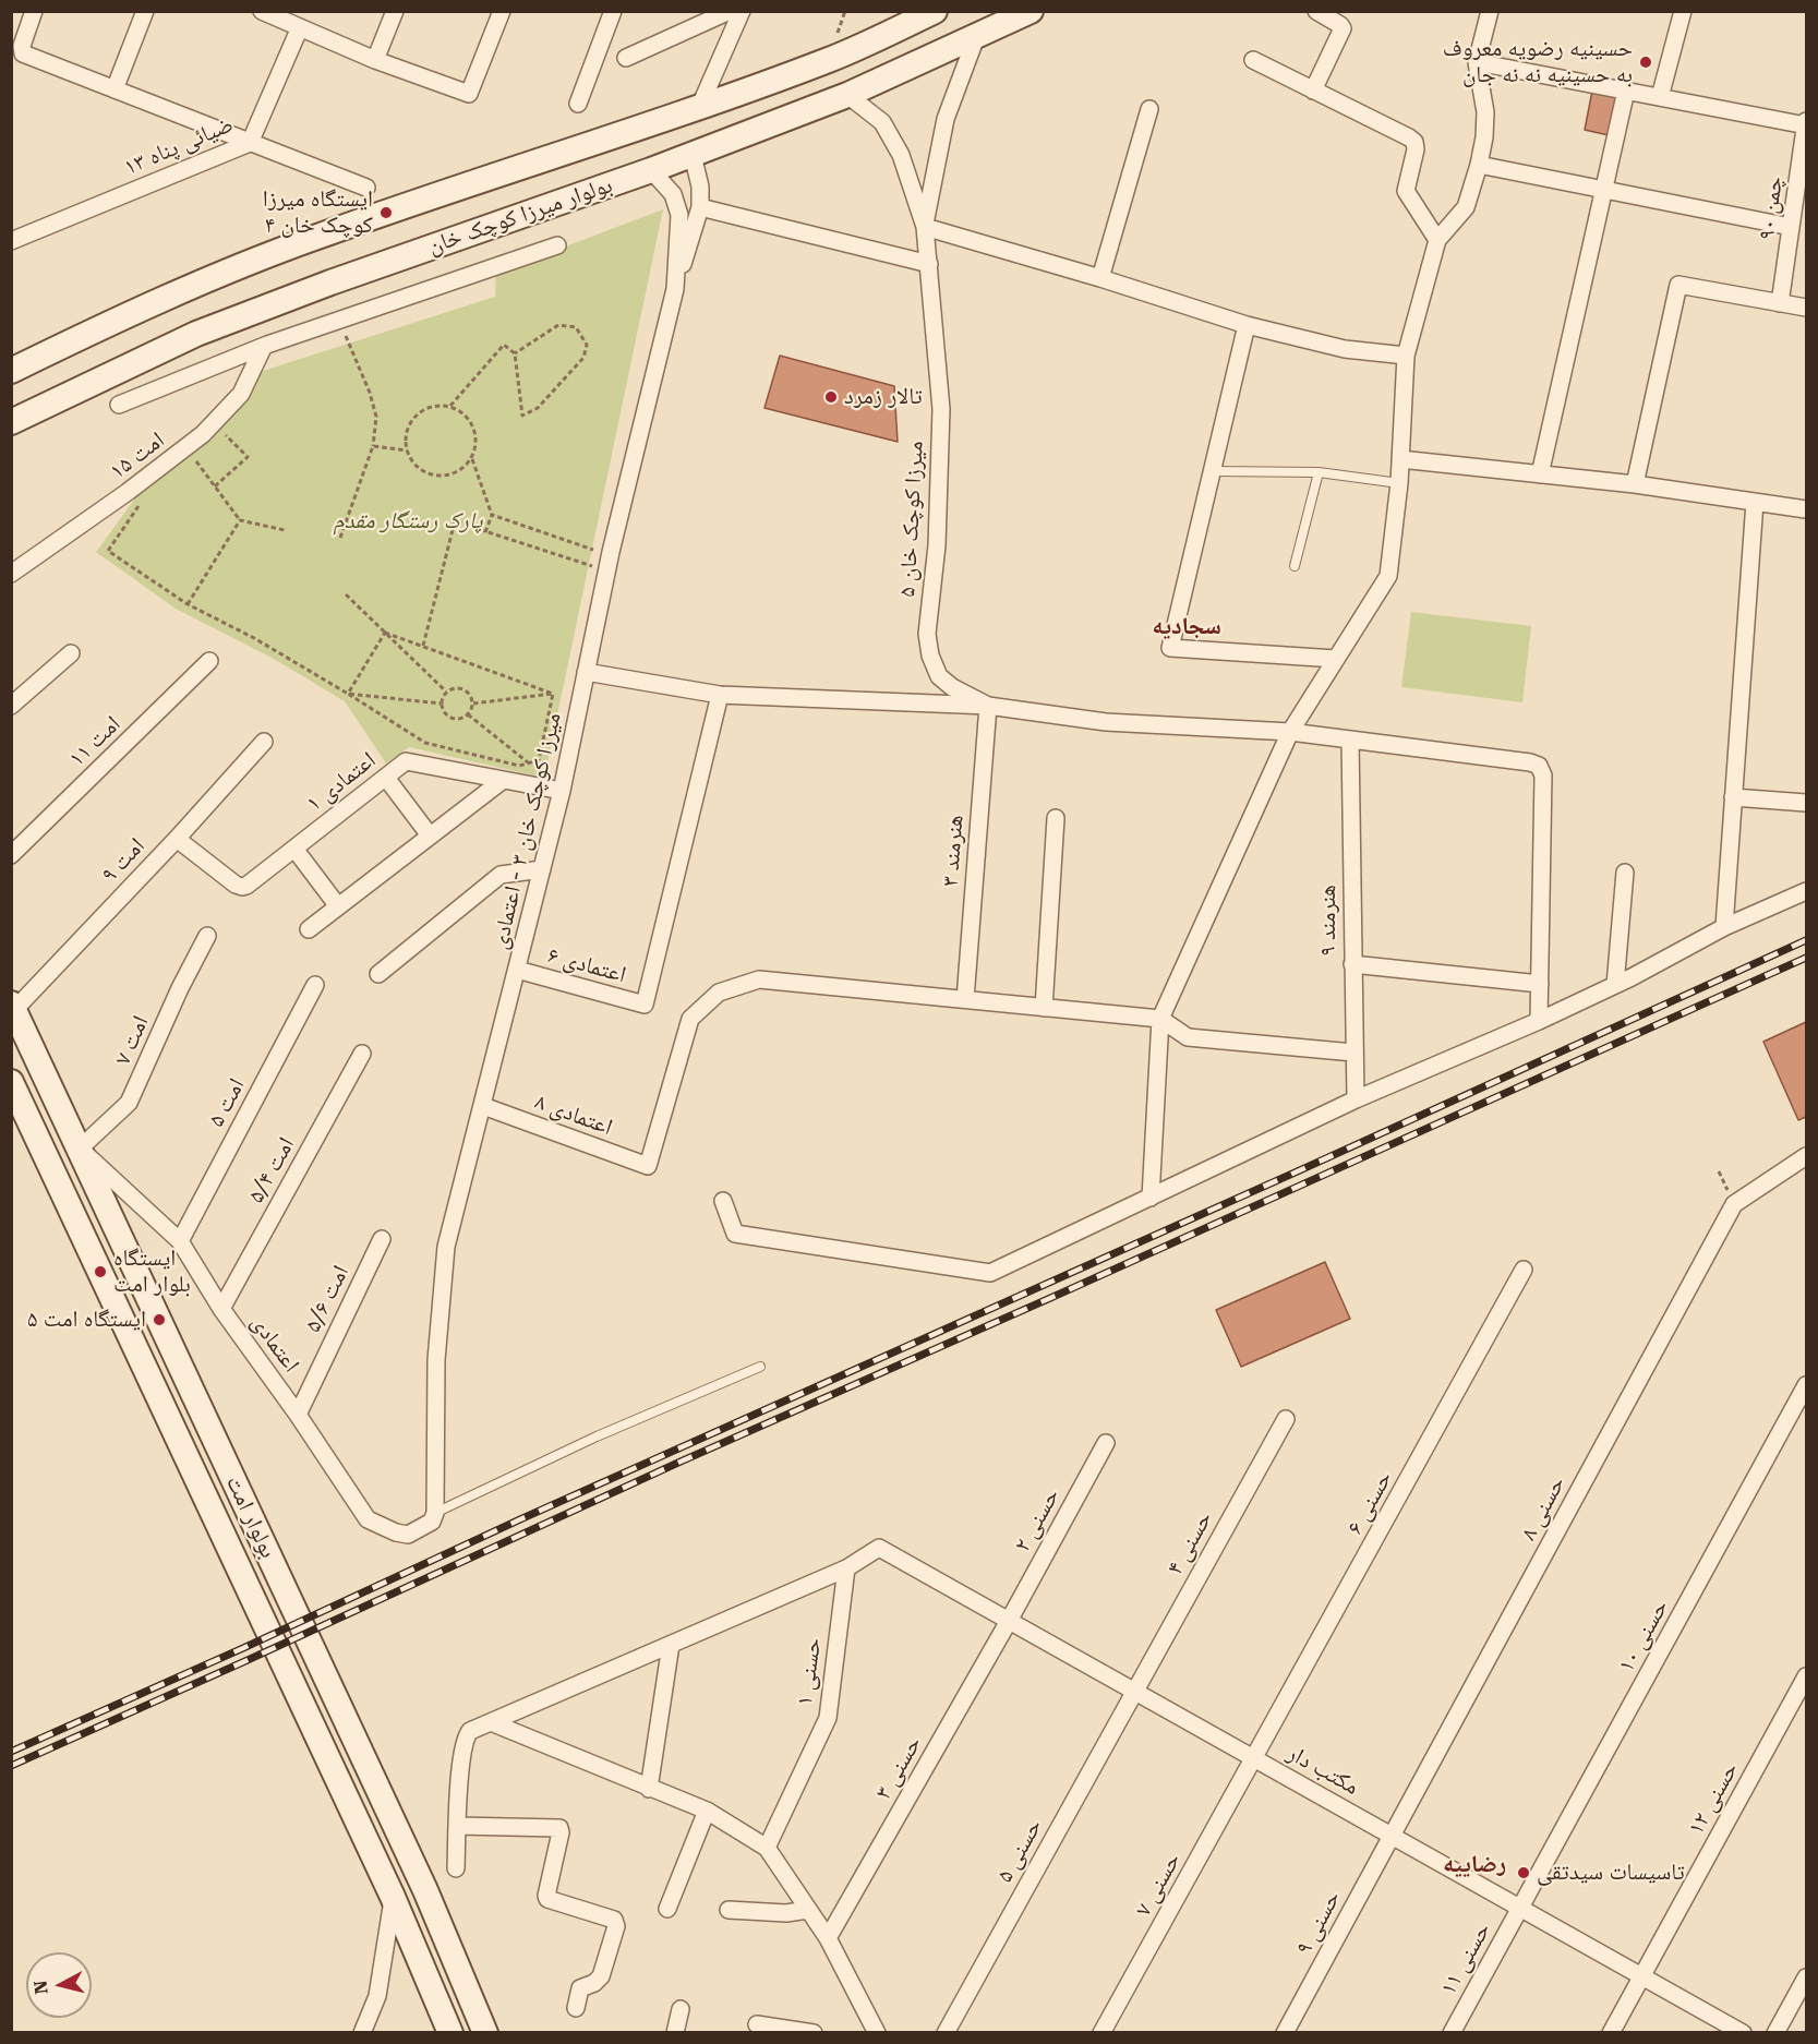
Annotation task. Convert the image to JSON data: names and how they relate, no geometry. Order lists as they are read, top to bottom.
{
  "streets": {
    "main road": ["بولوار میرزا کوچک خان", "بولوار امت"],
    "street": [
      "ضیائی پناه ۱۳",
      "چمن ۹۰",
      "امت ۱۵",
      "میرزا کوچک خان ۵",
      "امت ۱۱",
      "اعتمادی ۱",
      "میرزا کوچک خان ۳ - اعتمادی",
      "هنرمند ۳",
      "امت ۹",
      "هنرمند ۹",
      "اعتمادی ۶",
      "امت ۷",
      "امت ۵",
      "اعتمادی ۸",
      "امت ۵/۴",
      "امت ۵/۶",
      "اعتمادی",
      "حسنی ۶",
      "حسنی ۸",
      "حسنی ۲",
      "حسنی ۴",
      "حسنی ۱۰",
      "حسنی ۱",
      "حسنی ۳",
      "مکتب دار",
      "حسنی ۱۲",
      "حسنی ۵",
      "حسنی ۷",
      "حسنی ۹",
      "حسنی ۱۱"
    ]
  },
  "crossings": [
    ["بولوار میرزا کوچک خان", "میرزا کوچک خان ۵"],
    ["بولوار میرزا کوچک خان", "میرزا کوچک خان ۳ - اعتمادی"],
    ["میرزا کوچک خان ۵", "هنرمند ۳"],
    ["اعتمادی ۱", "میرزا کوچک خان ۳ - اعتمادی"],
    ["اعتمادی ۱", "امت ۹"],
    ["میرزا کوچک خان ۳ - اعتمادی", "اعتمادی ۶"],
    ["میرزا کوچک خان ۳ - اعتمادی", "اعتمادی ۸"],
    ["میرزا کوچک خان ۳ - اعتمادی", "اعتمادی"],
    ["هنرمند ۳", "اعتمادی ۸"],
    ["امت ۹", "بولوار امت"],
    ["امت ۷", "اعتمادی"],
    ["امت ۷", "بولوار امت"],
    ["امت ۵", "اعتمادی"],
    ["امت ۵/۴", "اعتمادی"],
    ["امت ۵/۶", "اعتمادی"],
    ["اعتمادی", "بولوار امت"],
    ["حسنی ۶", "مکتب دار"],
    ["حسنی ۶", "حسنی ۷"],
    ["حسنی ۸", "مکتب دار"],
    ["حسنی ۸", "حسنی ۹"],
    ["حسنی ۲", "حسنی ۳"],
    ["حسنی ۲", "مکتب دار"],
    ["حسنی ۴", "مکتب دار"],
    ["حسنی ۴", "حسنی ۵"],
    ["حسنی ۱۰", "مکتب دار"],
    ["حسنی ۱۰", "حسنی ۱۱"],
    ["حسنی ۱", "مکتب دار"],
    ["حسنی ۳", "مکتب دار"],
    ["مکتب دار", "حسنی ۱۲"],
    ["مکتب دار", "حسنی ۵"],
    ["مکتب دار", "حسنی ۷"],
    ["مکتب دار", "حسنی ۹"],
    ["مکتب دار", "حسنی ۱۱"]
  ],
  "districts": ["سجادیه", "رضاییه"],
  "parks": ["پارک رستگار مقدم"],
  "places": [
    "حسینیه رضویه معروف به حسینیه نه نه جان",
    "ایستگاه میرزا کوچک خان ۴",
    "تالار زمرد",
    "ایستگاه بلوار امت",
    "ایستگاه امت ۵",
    "تاسیسات سیدتقی"
  ],
  "north": "left"
}
